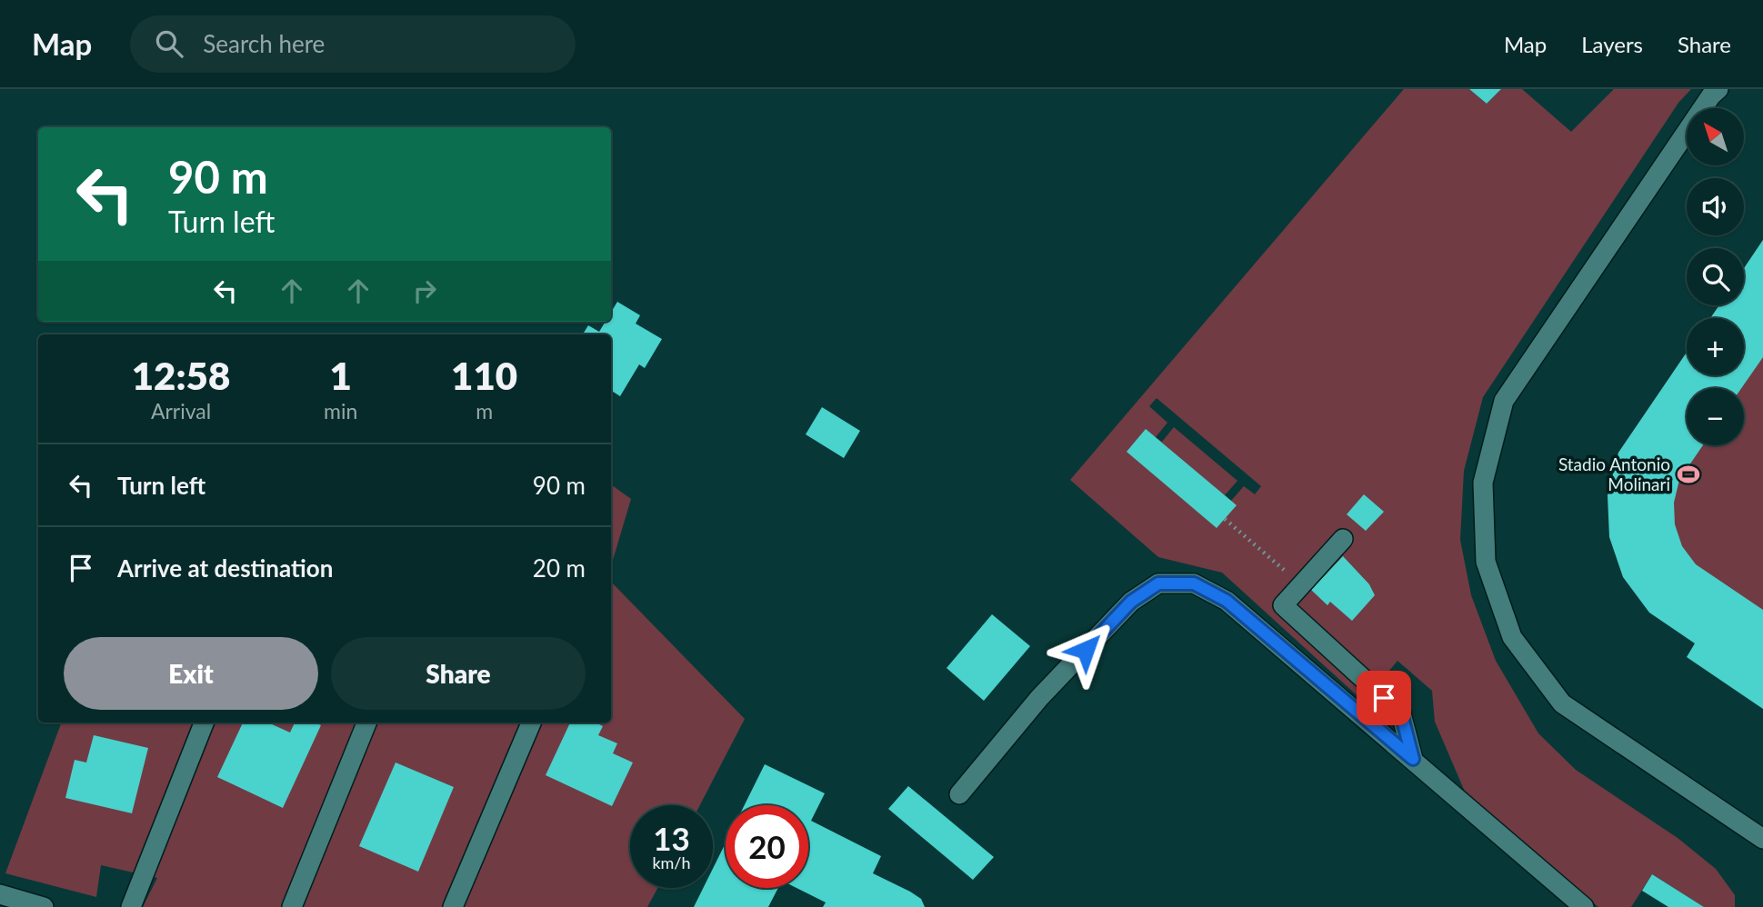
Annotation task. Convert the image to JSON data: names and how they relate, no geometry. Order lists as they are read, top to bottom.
{
  "places": {
    "sports": ["Stadio Antonio Molinari"]
  },
  "north": "top left",
  "page": {
    "header": "Map",
    "search": "Search here",
    "nav": ["Map", "Layers", "Share"],
    "map_buttons": ["+", "−"],
    "turn": ["90 m", "Turn left"],
    "eta": [
      "12:58",
      "Arrival",
      "1",
      "min",
      "110",
      "m"
    ],
    "list": [
      {
        "name": "Turn left",
        "value": "90 m"
      },
      {
        "name": "Arrive at destination",
        "value": "20 m"
      }
    ],
    "buttons": ["Exit", "Share"],
    "speed": "13 km/h",
    "limit": "20"
  }
}
